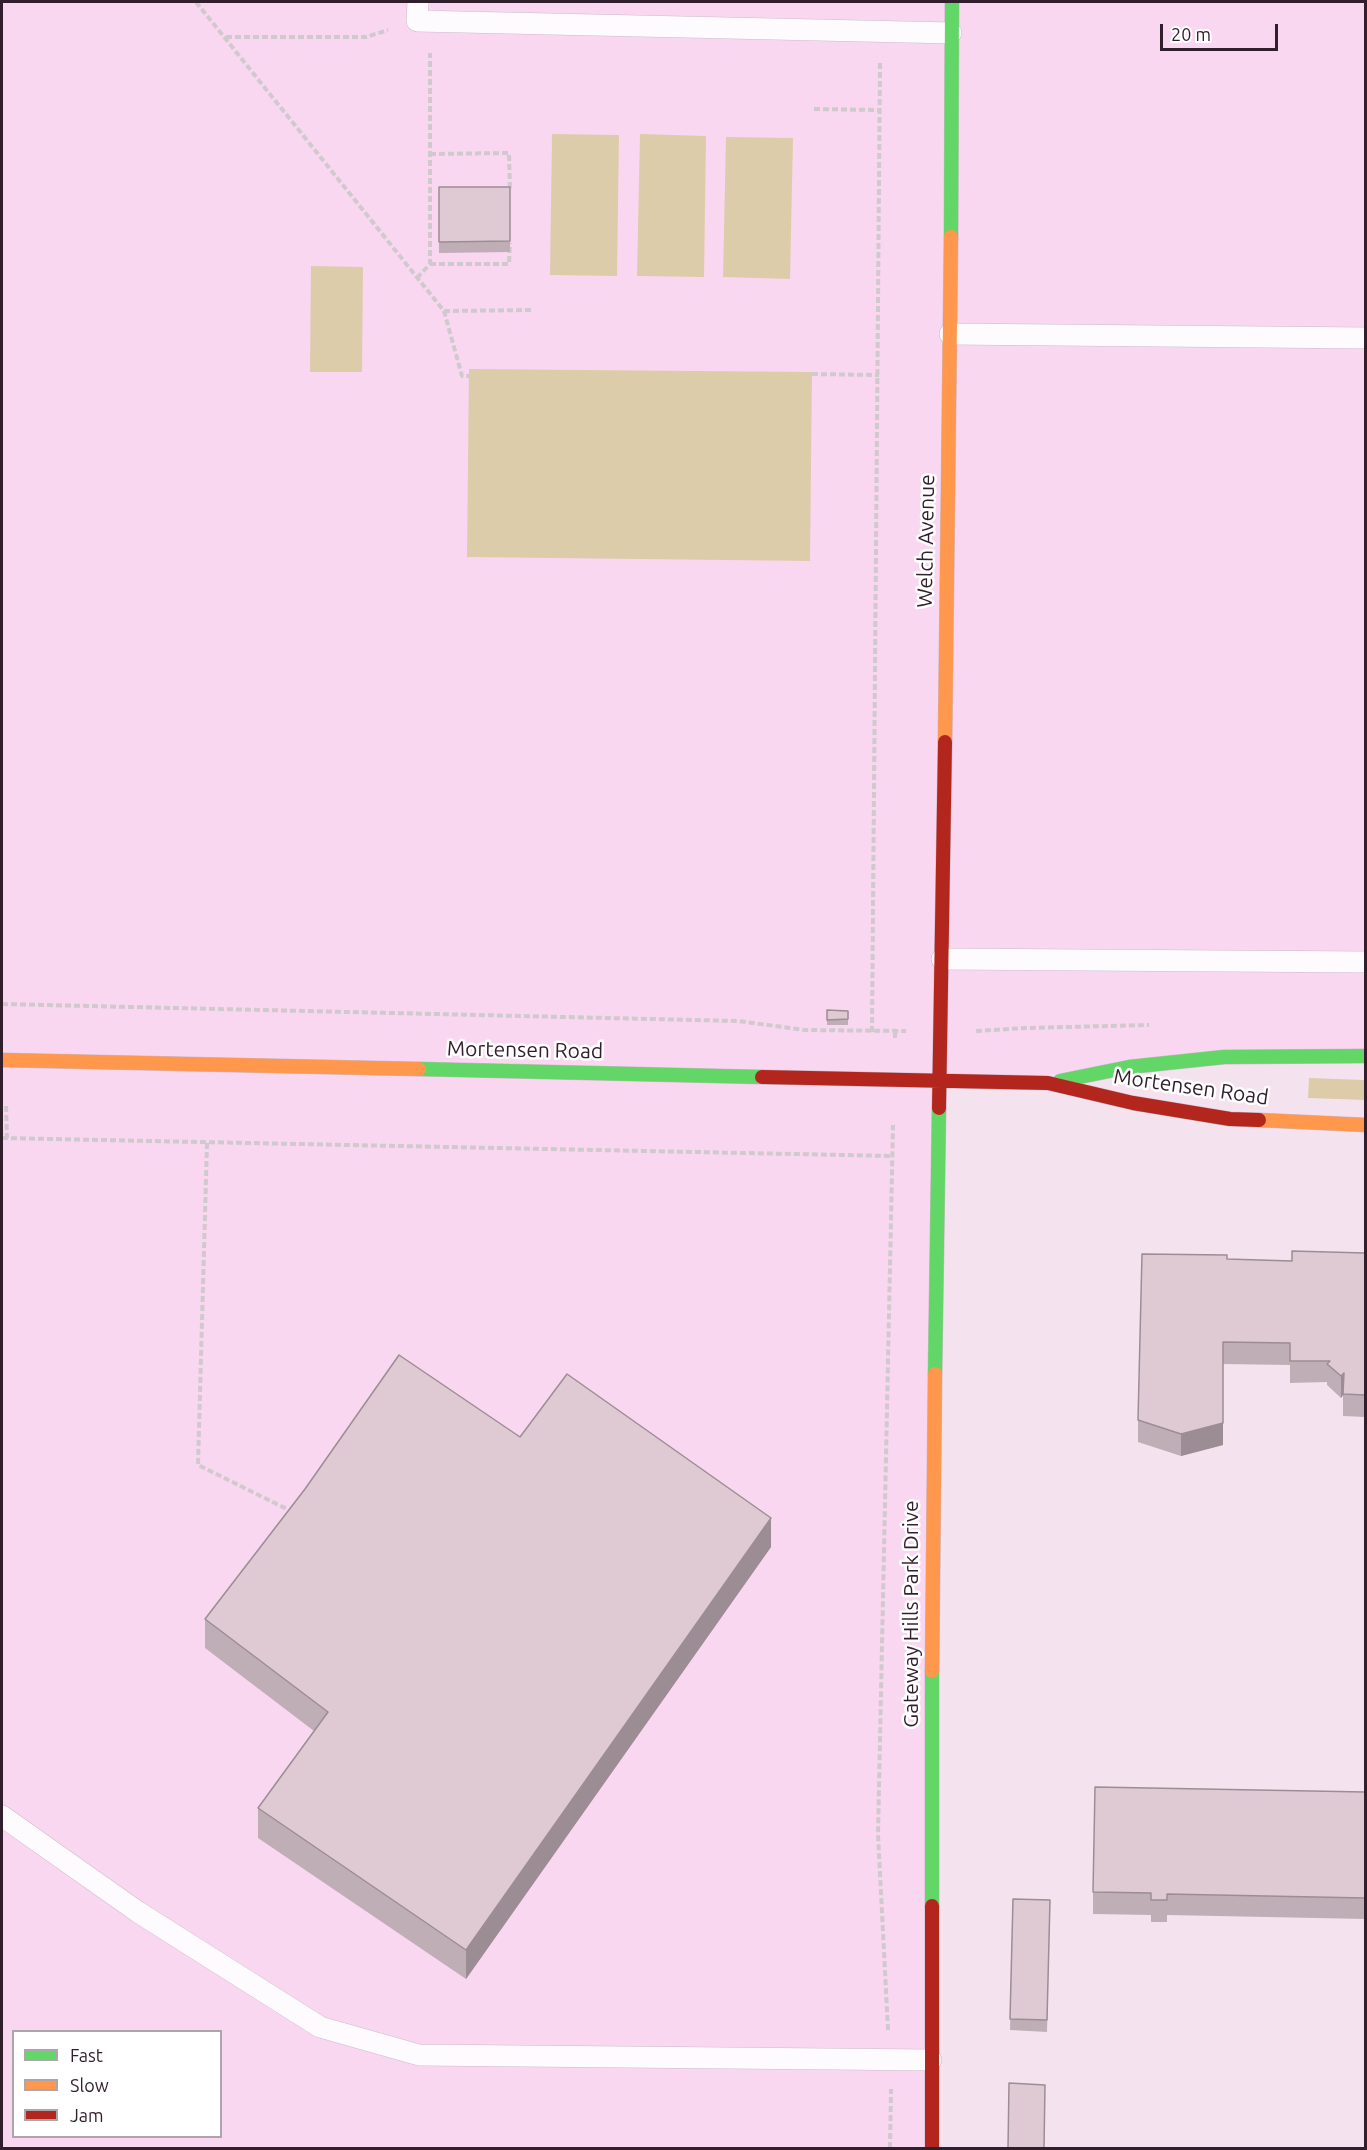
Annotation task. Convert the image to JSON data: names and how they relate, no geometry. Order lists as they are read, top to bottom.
{
  "streets": {
    "street": ["Welch Avenue", "Mortensen Road", "Gateway Hills Park Drive"]
  },
  "crossings": [
    ["Welch Avenue", "Mortensen Road"],
    ["Welch Avenue", "Gateway Hills Park Drive"],
    ["Mortensen Road", "Gateway Hills Park Drive"]
  ],
  "legend": ["Fast", "Slow", "Jam"],
  "scale_bar": "20 m"
}
